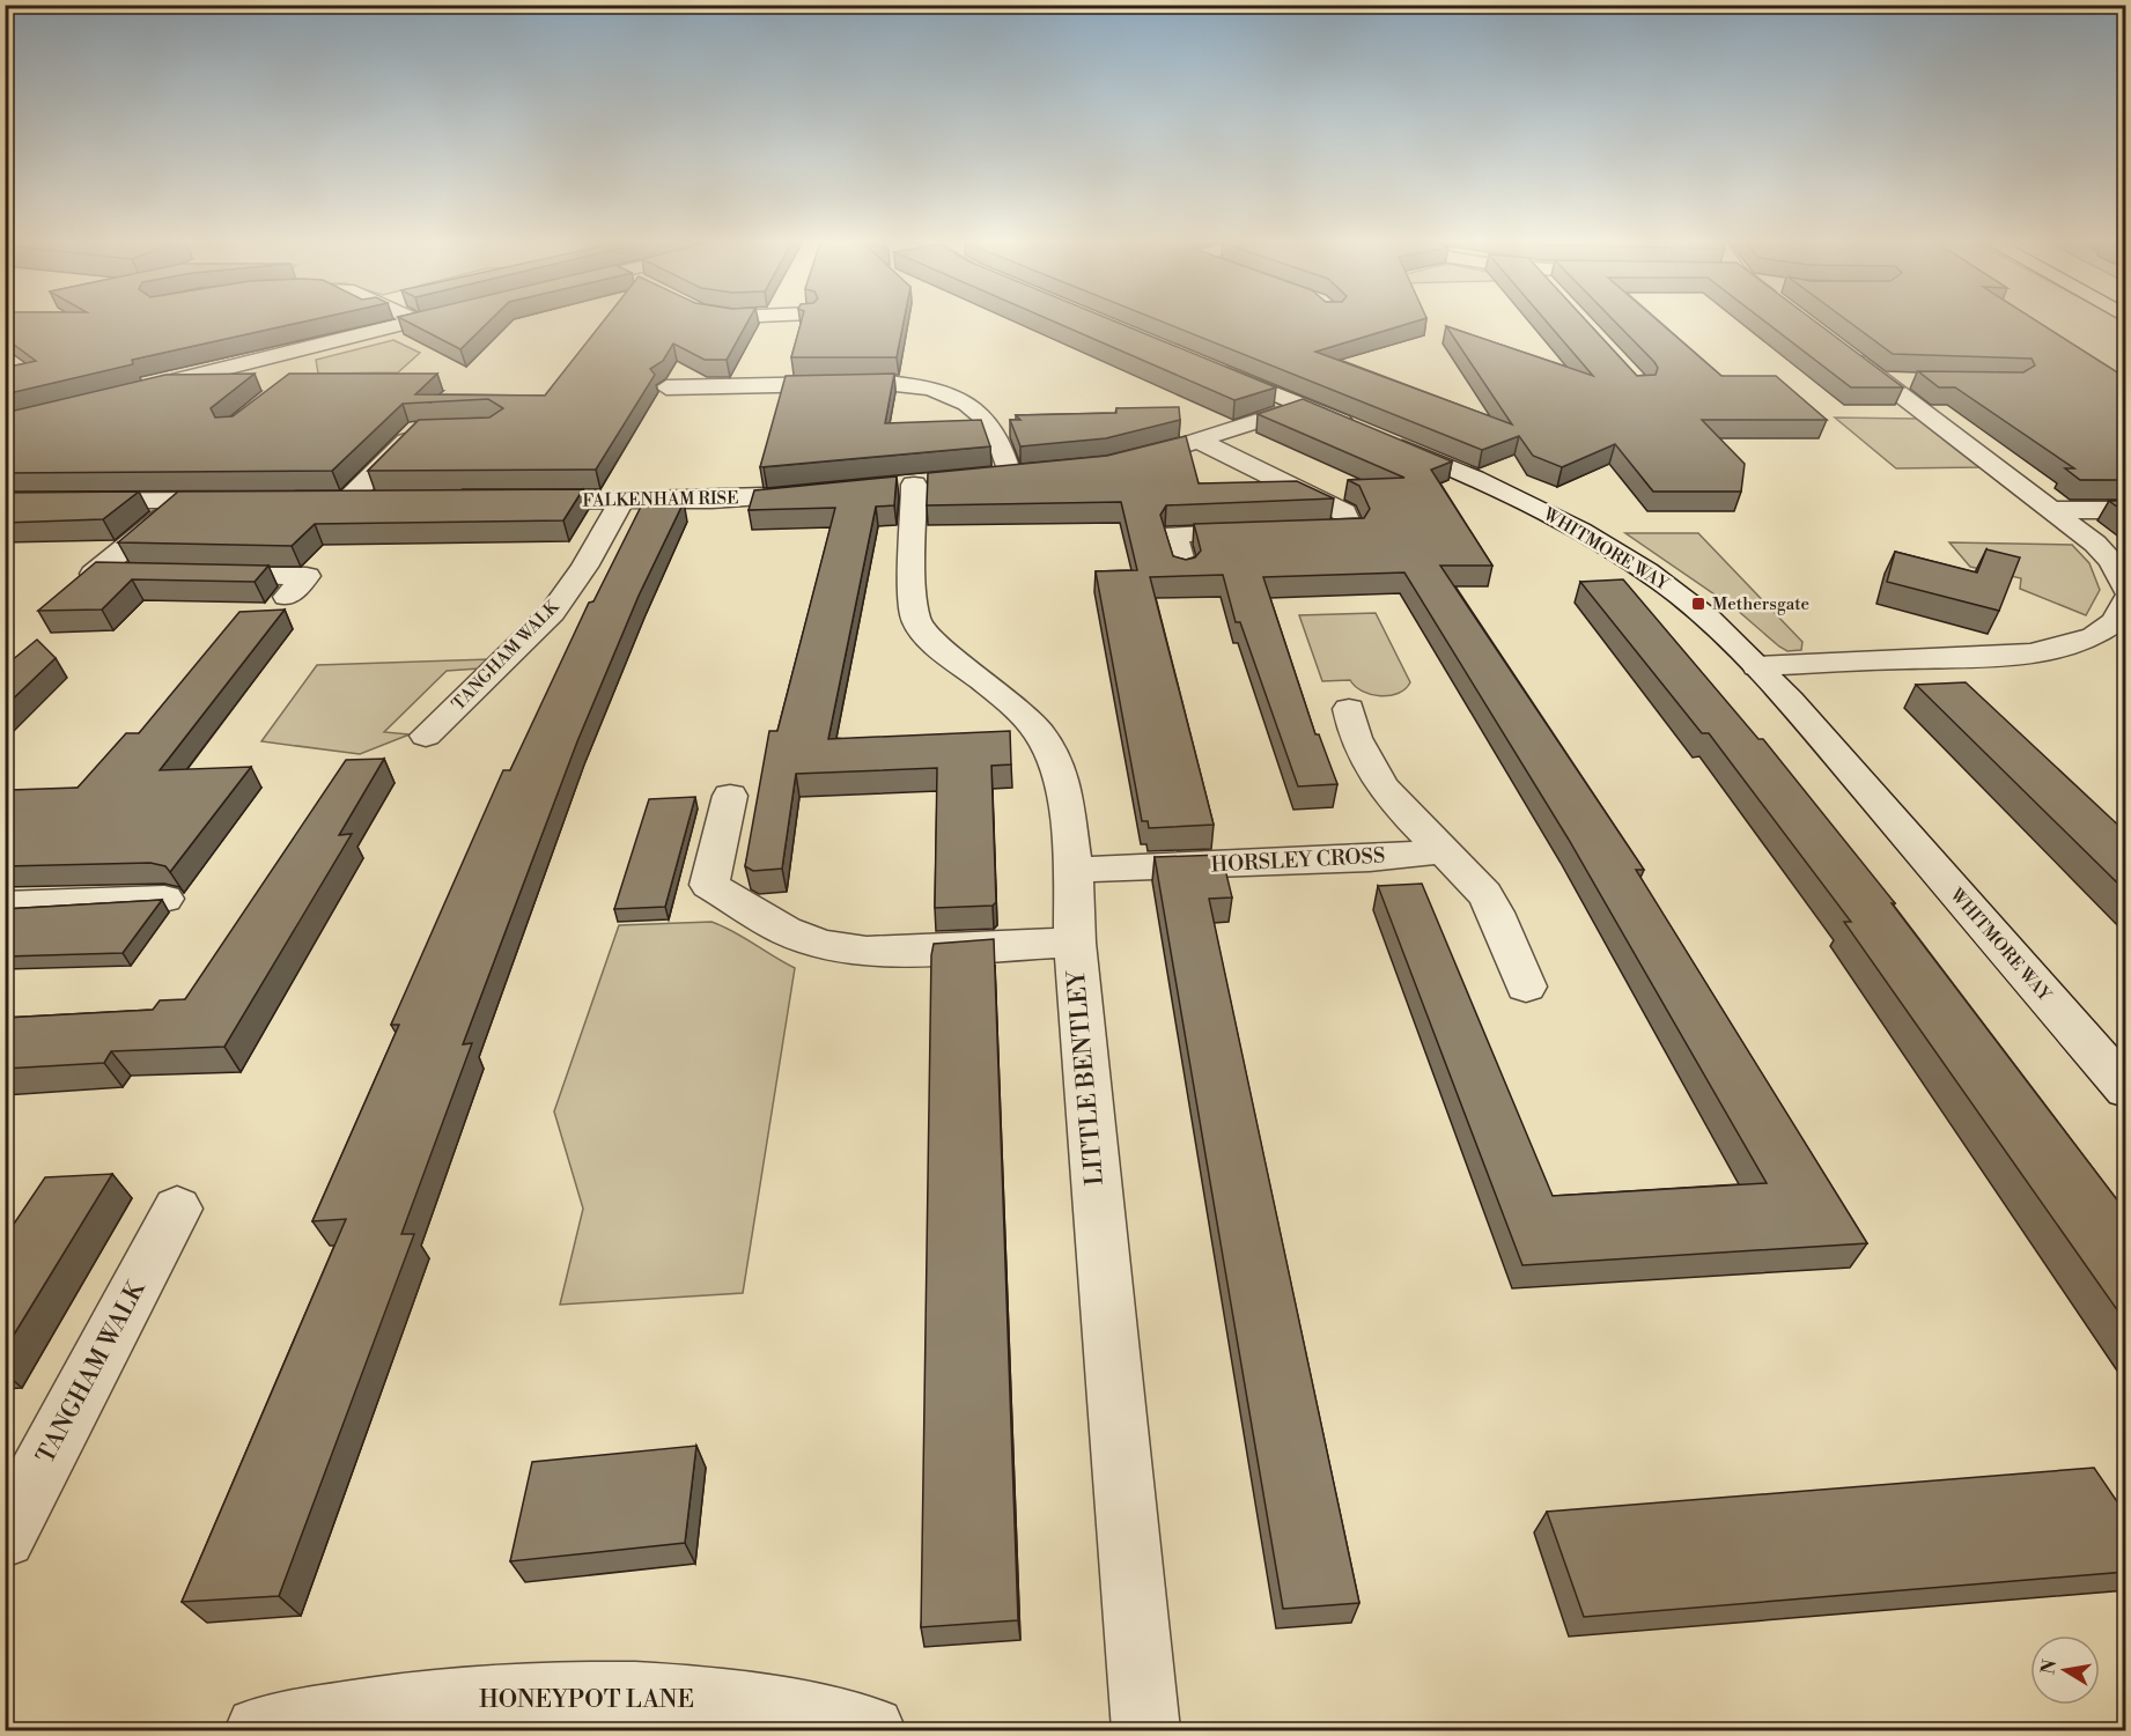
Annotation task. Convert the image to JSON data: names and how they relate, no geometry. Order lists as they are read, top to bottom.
{
  "streets": {
    "street": [
      "FALKENHAM RISE",
      "WHITMORE WAY",
      "TANGHAM WALK",
      "HORSLEY CROSS",
      "LITTLE BENTLEY",
      "HONEYPOT LANE"
    ]
  },
  "crossings": [
    ["FALKENHAM RISE", "TANGHAM WALK"],
    ["HORSLEY CROSS", "LITTLE BENTLEY"]
  ],
  "places": {
    "transit": ["Methersgate"]
  },
  "north": "left"
}
